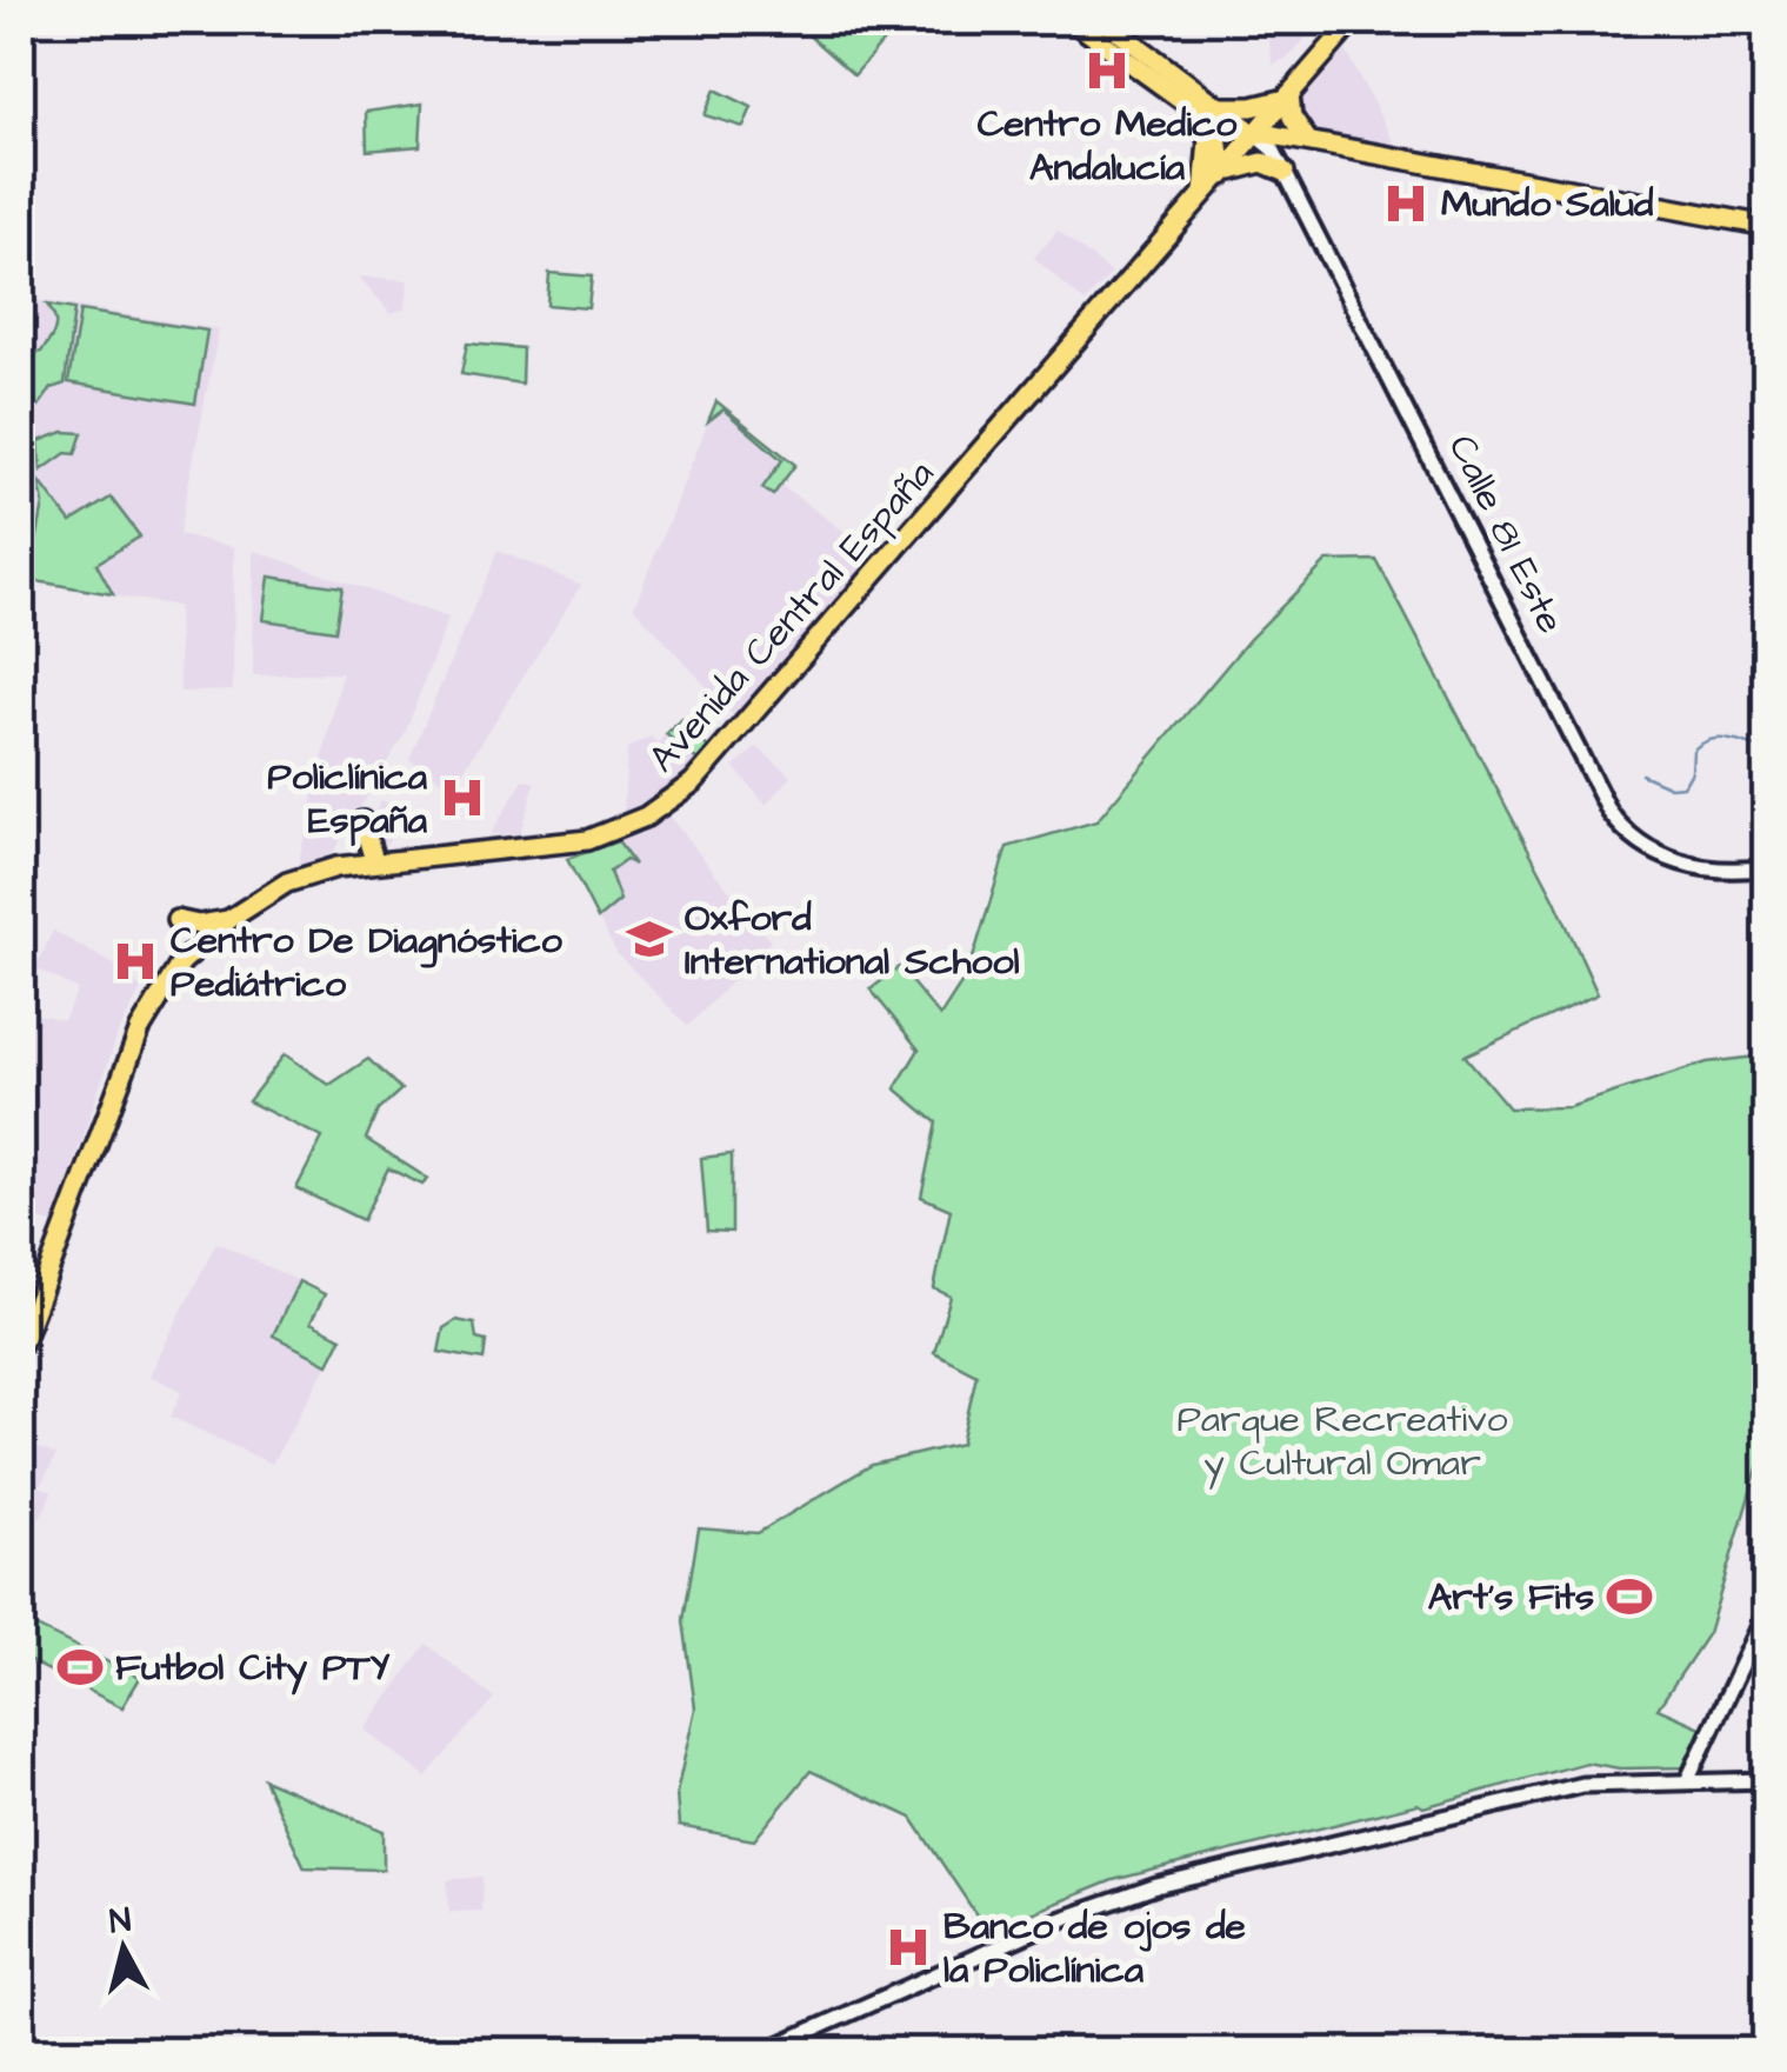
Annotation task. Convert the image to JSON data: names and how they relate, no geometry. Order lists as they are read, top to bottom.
{
  "streets": {
    "main road": ["Avenida Central España"],
    "street": ["Calle 81 Este"]
  },
  "crossings": [
    ["Calle 81 Este", "Avenida Central España"]
  ],
  "parks": ["Parque Recreativo y Cultural Omar"],
  "places": {
    "hospital": [
      "Centro Medico Andalucía",
      "Mundo Salud",
      "Policlínica España",
      "Centro De Diagnóstico Pediátrico",
      "Banco de ojos de la Policlínica"
    ],
    "school or university": ["Oxford International School"],
    "sports": ["Art's Fits", "Futbol City PTY"]
  },
  "north": "top"
}
